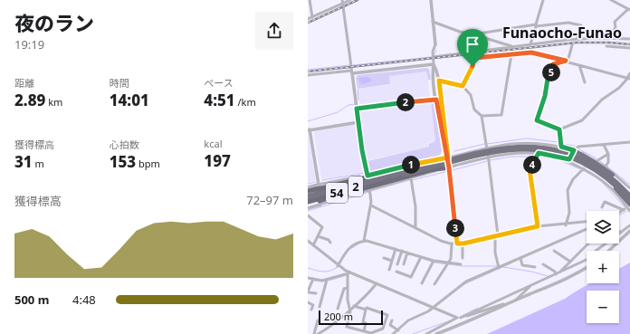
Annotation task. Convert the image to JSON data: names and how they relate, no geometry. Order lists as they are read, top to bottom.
{
  "streets": {
    "highway": ["2", "54"]
  },
  "crossings": [
    ["2", "54"]
  ],
  "districts": ["Funaocho-Funao"],
  "scale_bar": "200 m",
  "page": {
    "heading": ["夜のラン", "19:19"],
    "stats": [
      ["距離", "2.89 km"],
      ["時間", "14:01"],
      ["ペース", "4:51 /km"],
      ["獲得標高", "31 m"],
      ["心拍数", "153 bpm"],
      ["kcal", "197"]
    ],
    "pins": [
      "5",
      "2",
      "1",
      "4",
      "3"
    ],
    "chart": ["獲得標高", "72–97 m"],
    "map_buttons": ["+", "−"],
    "list": [
      {
        "name": "500 m",
        "note": "4:48"
      }
    ],
    "scale": "200 m"
  }
}
